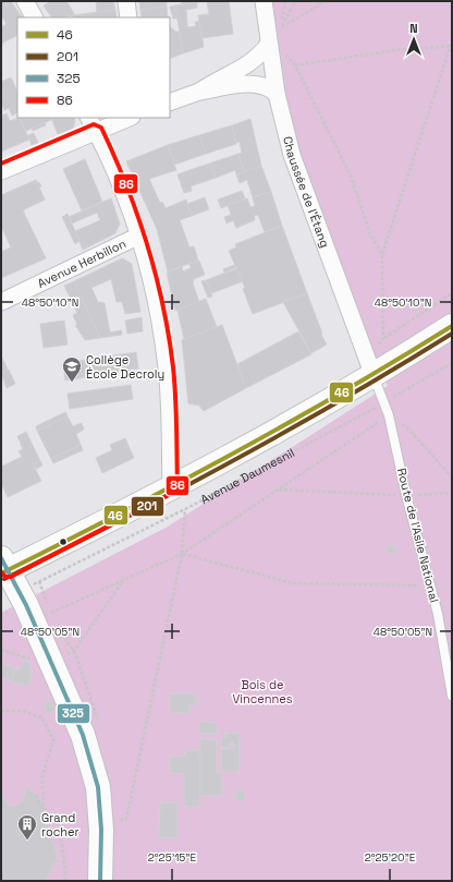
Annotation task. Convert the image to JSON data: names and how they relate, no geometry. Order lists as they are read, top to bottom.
{
  "streets": {
    "street": ["Chaussée de l'Étang", "Avenue Herbillon"],
    "lane": ["Route de l'Asile National"],
    "path": ["Avenue Daumesnil"]
  },
  "crossings": [
    ["Chaussée de l'Étang", "Route de l'Asile National"],
    ["Avenue Daumesnil", "Route de l'Asile National"]
  ],
  "parks": ["Bois de Vincennes"],
  "places": {
    "school or university": ["Collège École Decroly"],
    "building": ["Grand rocher"]
  },
  "lines": [
    "transit line 86",
    "transit line 46",
    "transit line 201",
    "transit line 325"
  ],
  "legend": [
    "46",
    "201",
    "325",
    "86"
  ],
  "north": "top",
  "coordinates": [
    "48°50'10\"N",
    "48°50'05\"N",
    "2°25'15\"E",
    "2°25'20\"E"
  ]
}
